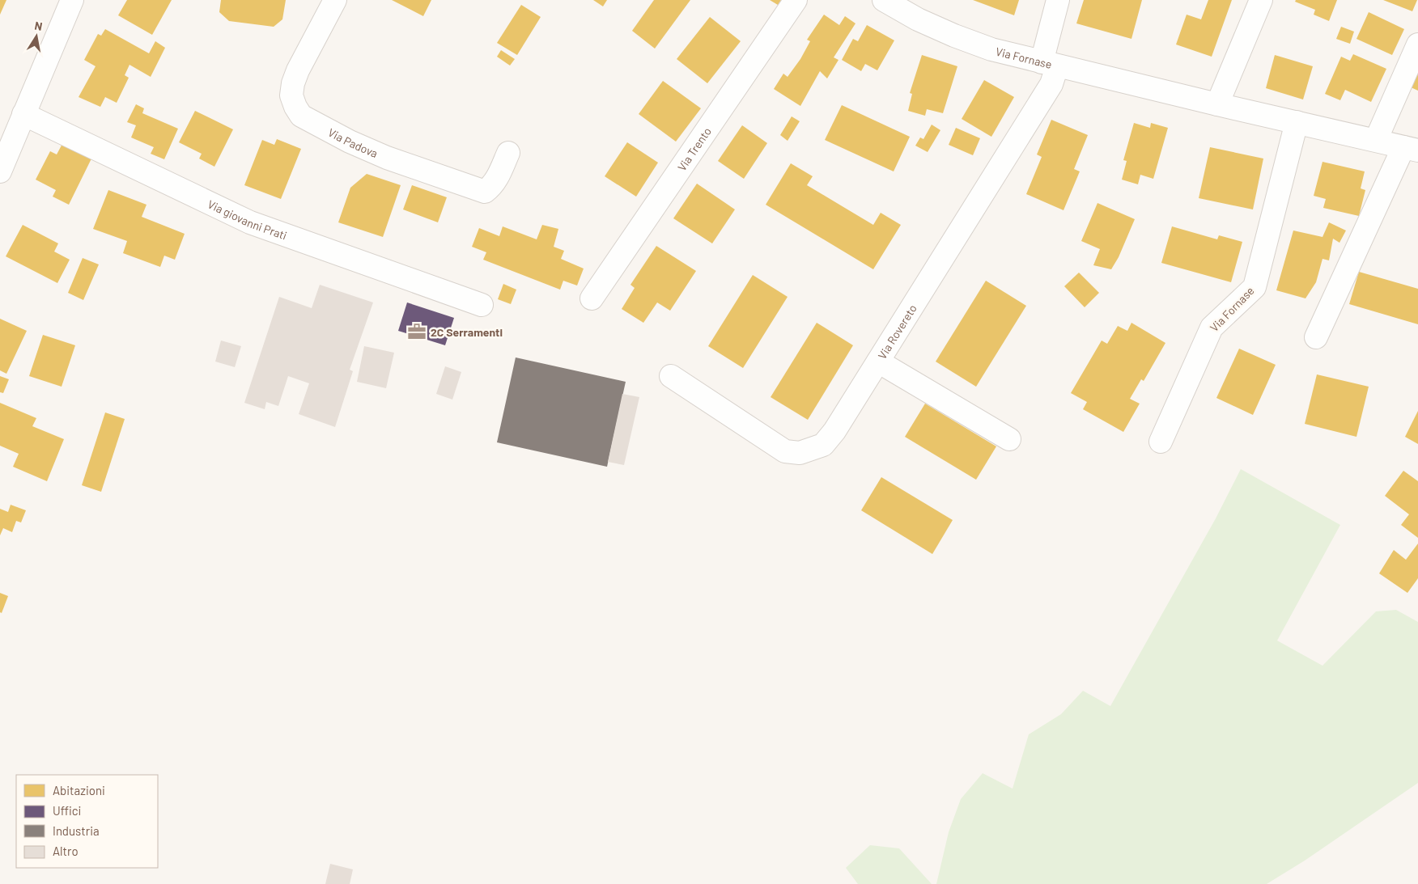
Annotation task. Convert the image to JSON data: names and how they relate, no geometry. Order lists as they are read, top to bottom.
{
  "streets": {
    "street": [
      "Via Fornase",
      "Via Padova",
      "Via Trento",
      "Via giovanni Prati",
      "Via Rovereto"
    ]
  },
  "crossings": [
    ["Via Fornase", "Via Rovereto"]
  ],
  "places": {
    "office": ["2C Serramenti"]
  },
  "legend": [
    "Abitazioni",
    "Uffici",
    "Industria",
    "Altro"
  ],
  "north": "top"
}
